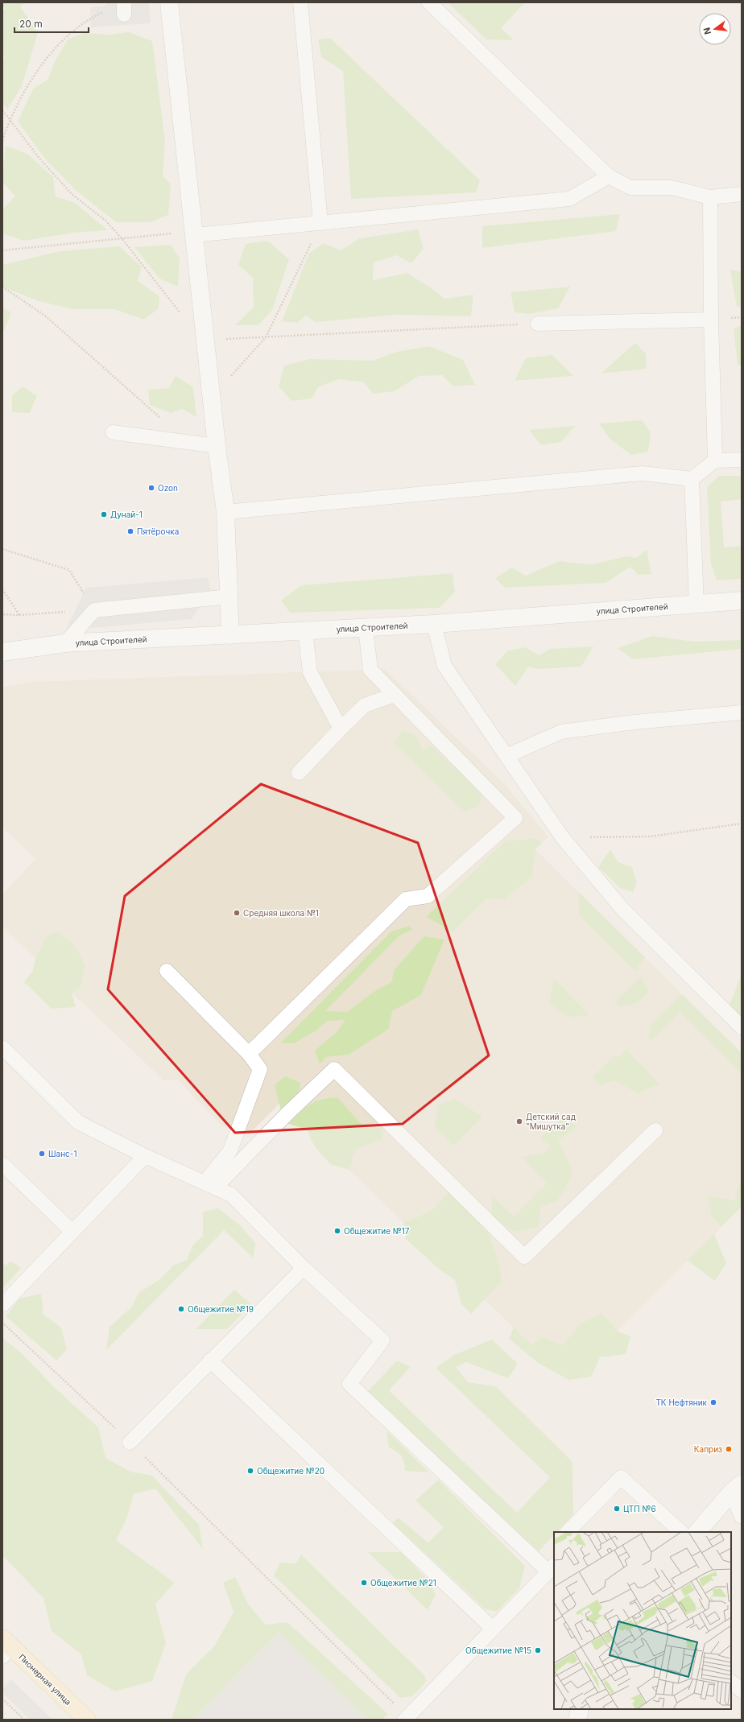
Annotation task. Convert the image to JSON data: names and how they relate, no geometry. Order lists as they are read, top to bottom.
{
  "streets": {
    "main road": ["Пионерная улица"],
    "street": ["улица Строителей"]
  },
  "places": [
    "Ozon",
    "Дунай-1",
    "Пятёрочка",
    "Средняя школа №1",
    "Детский сад \"Мишутка\"",
    "Шанс-1",
    "Общежитие №17",
    "Общежитие №19",
    "ТК Нефтяник",
    "Каприз",
    "Общежитие №20",
    "ЦТП №6",
    "Общежитие №21",
    "Общежитие №15"
  ],
  "scale_bar": "20 m",
  "north": "left"
}
